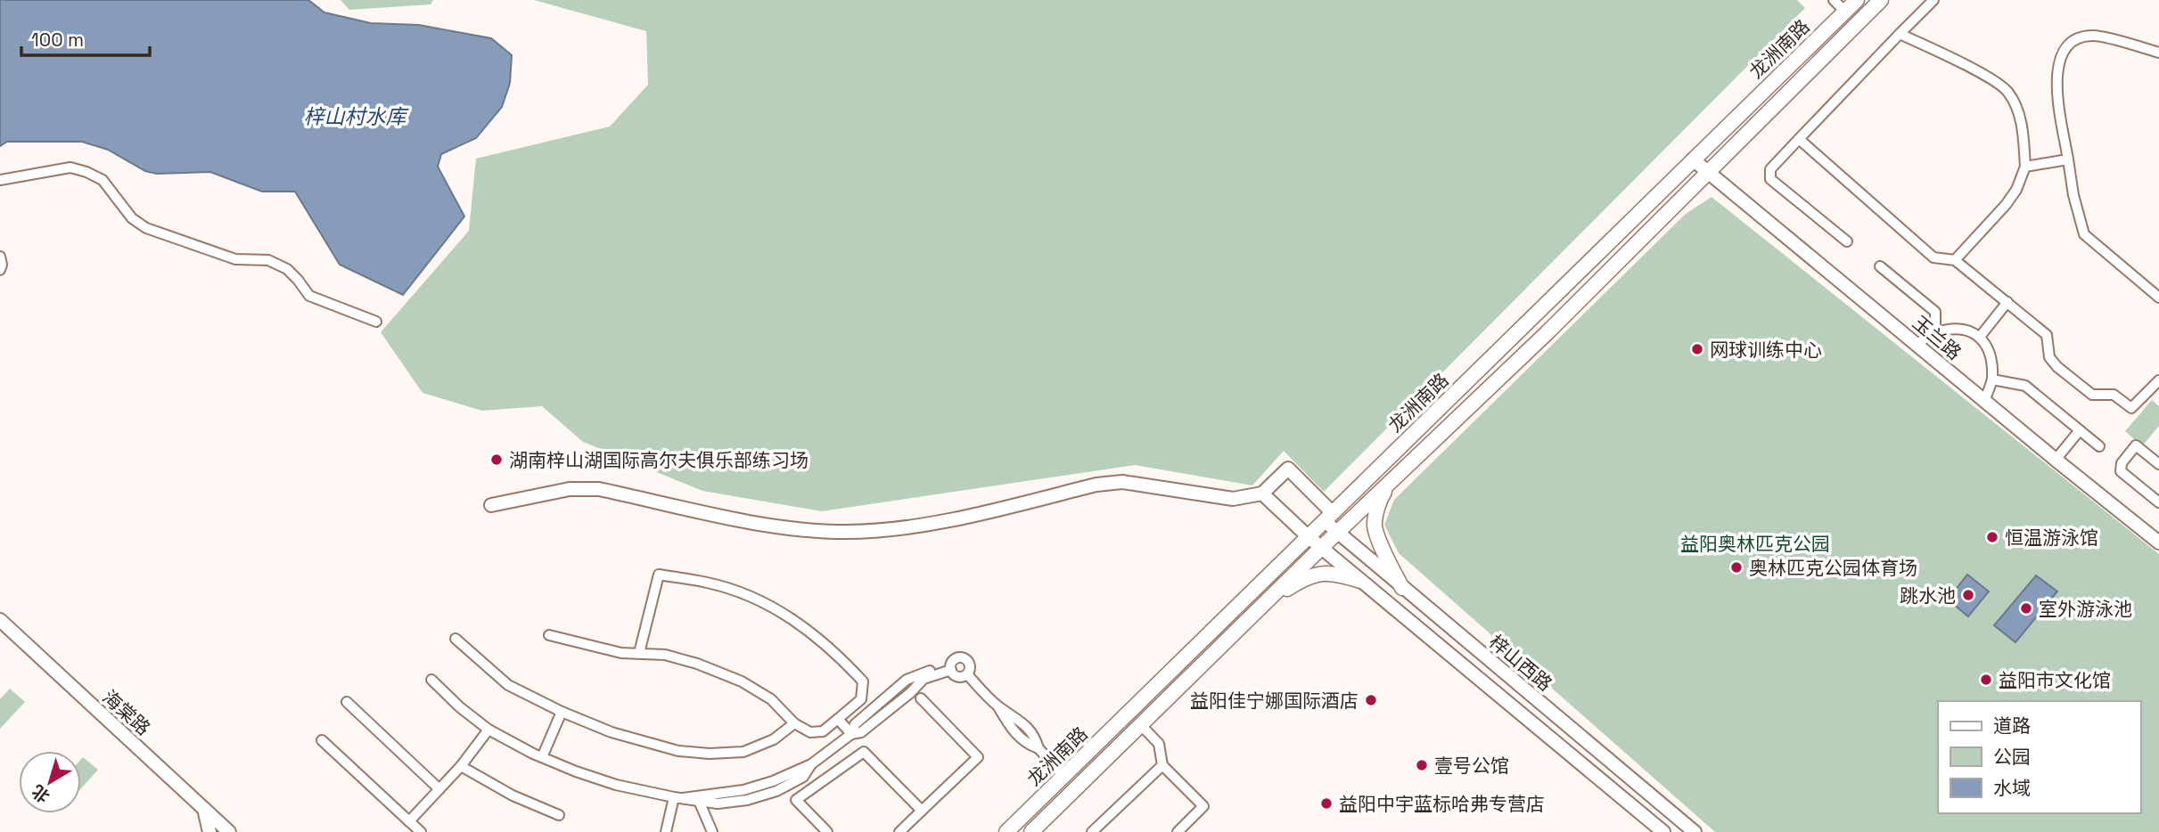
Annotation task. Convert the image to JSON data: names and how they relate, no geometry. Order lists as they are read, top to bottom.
{
  "streets": {
    "main road": ["龙洲南路"],
    "street": ["玉兰路", "梓山西路", "海棠路"]
  },
  "crossings": [
    ["龙洲南路", "玉兰路"],
    ["龙洲南路", "梓山西路"]
  ],
  "water": ["梓山村水库"],
  "parks": ["益阳奥林匹克公园"],
  "places": [
    "网球训练中心",
    "湖南梓山湖国际高尔夫俱乐部练习场",
    "恒温游泳馆",
    "奥林匹克公园体育场",
    "跳水池",
    "室外游泳池",
    "益阳市文化馆",
    "益阳佳宁娜国际酒店",
    "壹号公馆",
    "益阳中宇蓝标哈弗专营店"
  ],
  "legend": ["道路", "公园", "水域"],
  "scale_bar": "100 m",
  "north": "bottom left"
}
